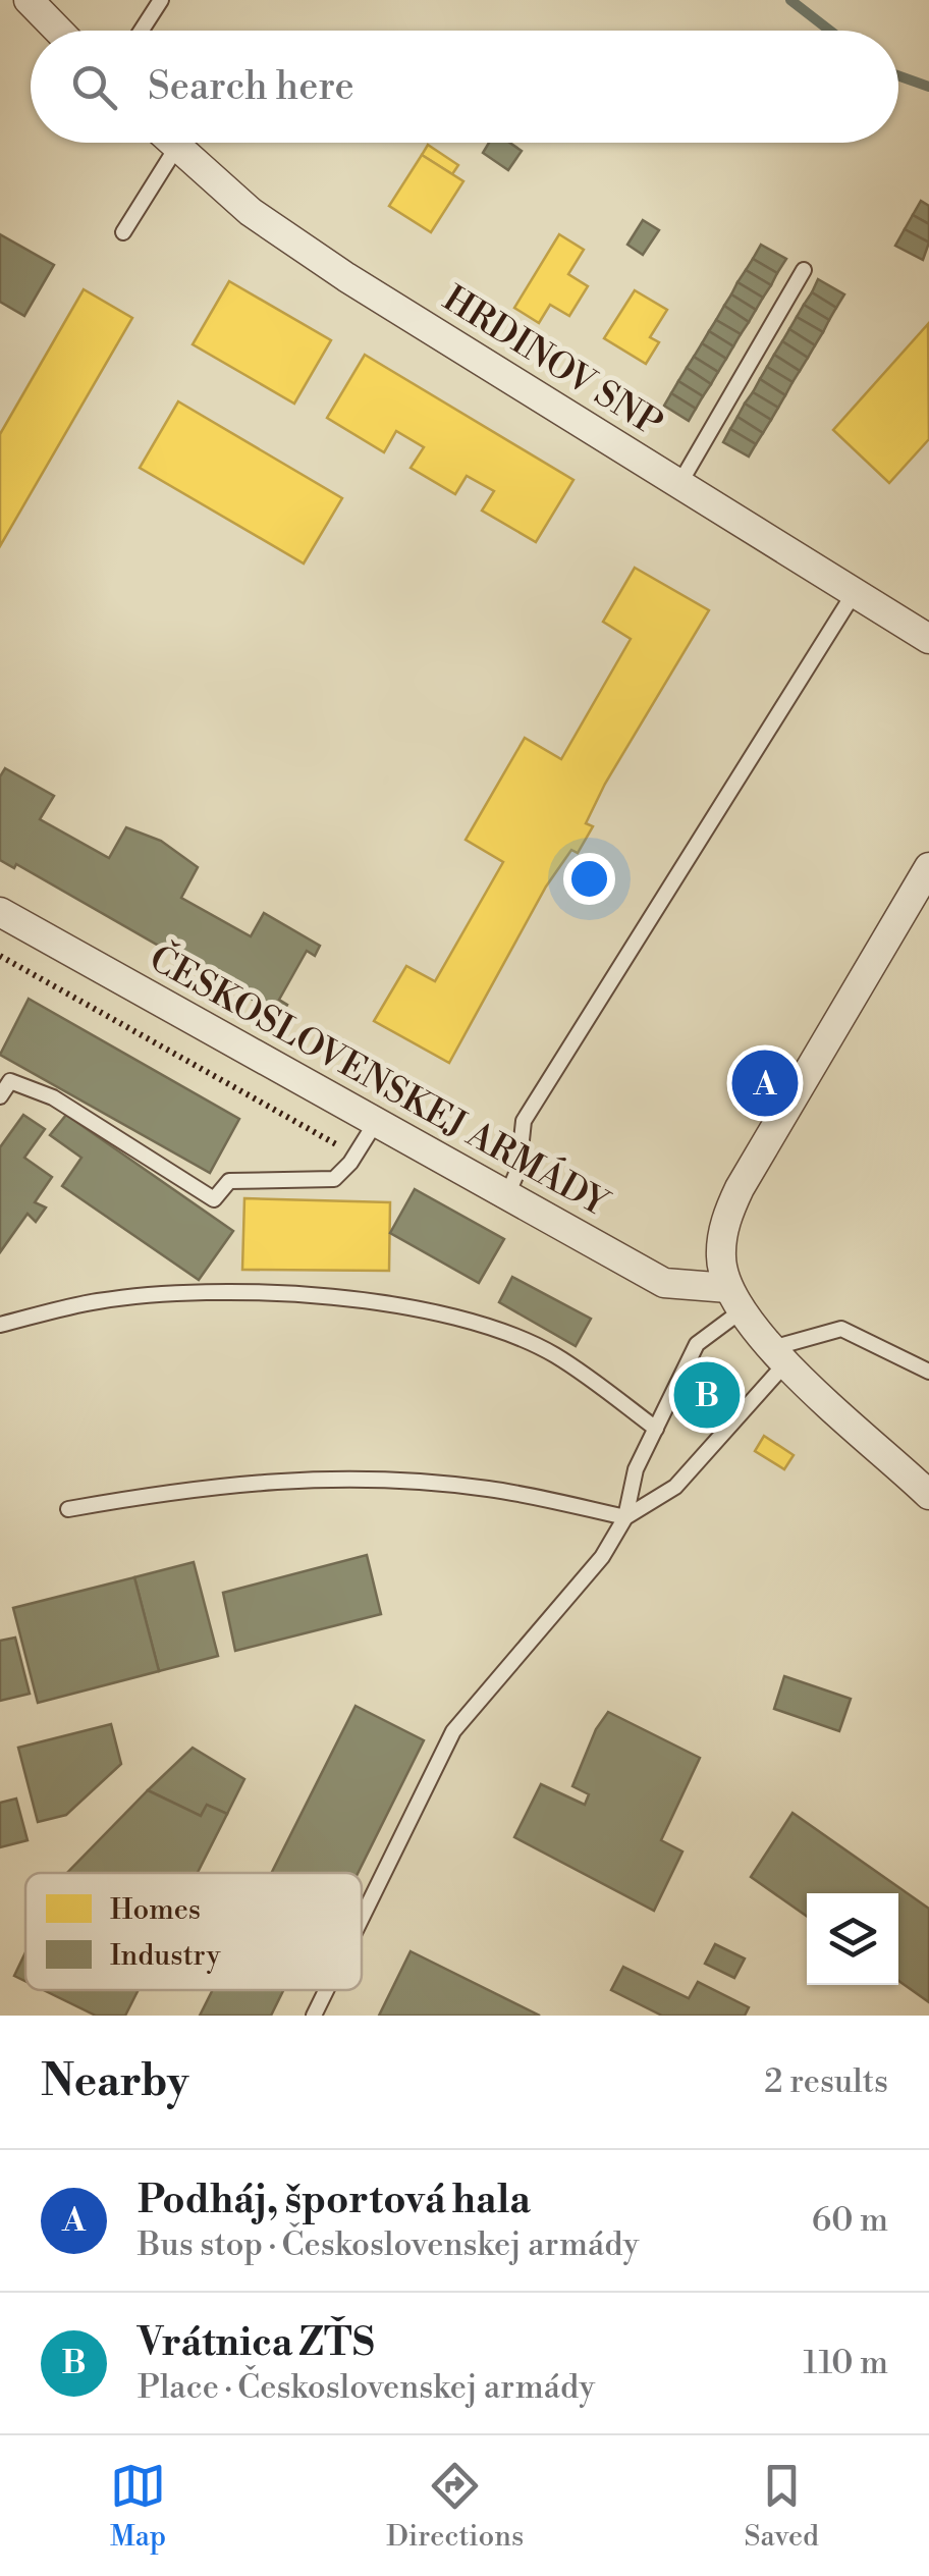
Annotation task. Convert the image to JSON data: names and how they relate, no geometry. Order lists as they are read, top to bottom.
{
  "streets": {
    "street": ["HRDINOV SNP", "ČESKOSLOVENSKEJ ARMÁDY"]
  },
  "legend": ["Homes", "Industry"],
  "page": {
    "search": "Search here",
    "pins": ["A", "B"],
    "heading": ["Nearby", "2 results"],
    "list": [
      {
        "mark": "A",
        "name": "Podháj, športová hala",
        "note": "Bus stop · Československej armády",
        "value": "60 m"
      },
      {
        "mark": "B",
        "name": "Vrátnica ZŤS",
        "note": "Place · Československej armády",
        "value": "110 m"
      }
    ],
    "nav": ["Map", "Directions", "Saved"]
  }
}
